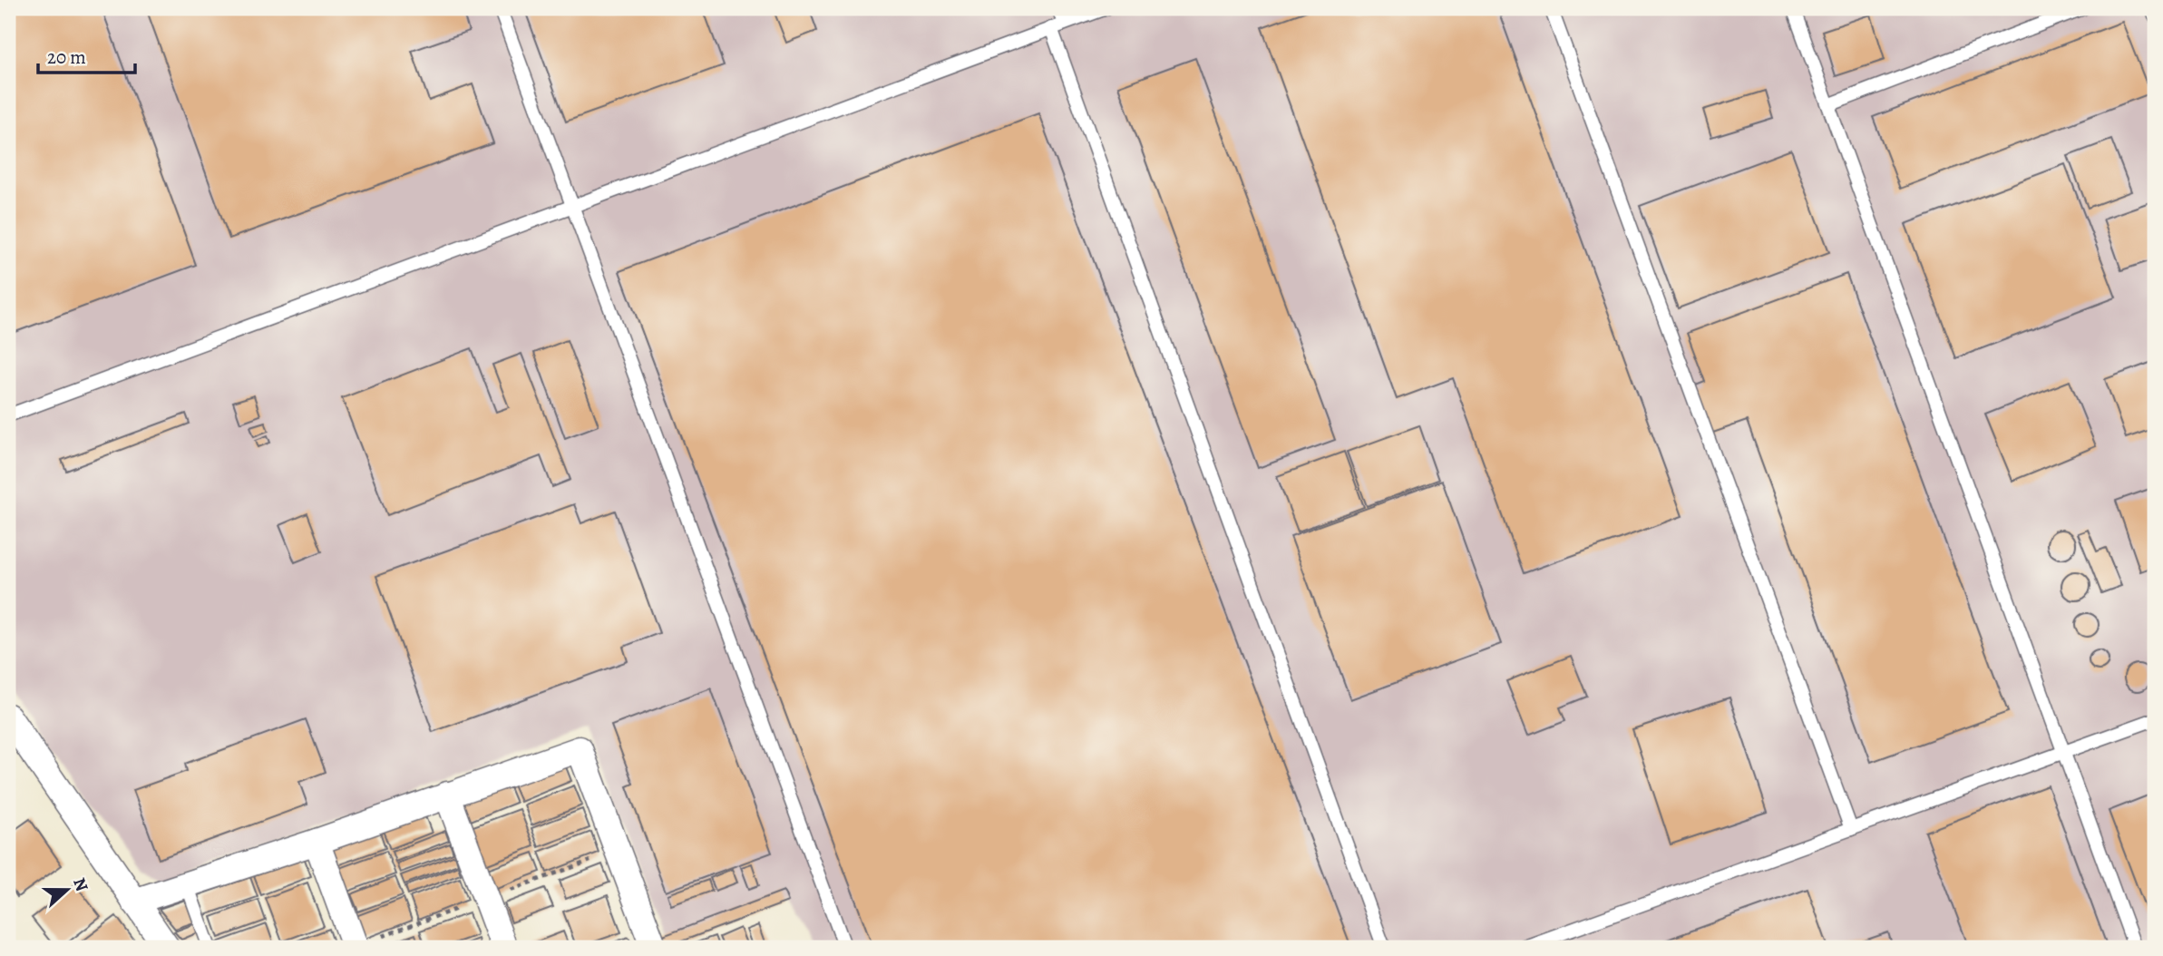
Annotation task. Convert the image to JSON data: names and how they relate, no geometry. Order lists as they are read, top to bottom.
{
  "scale_bar": "20 m",
  "north": "right"
}
